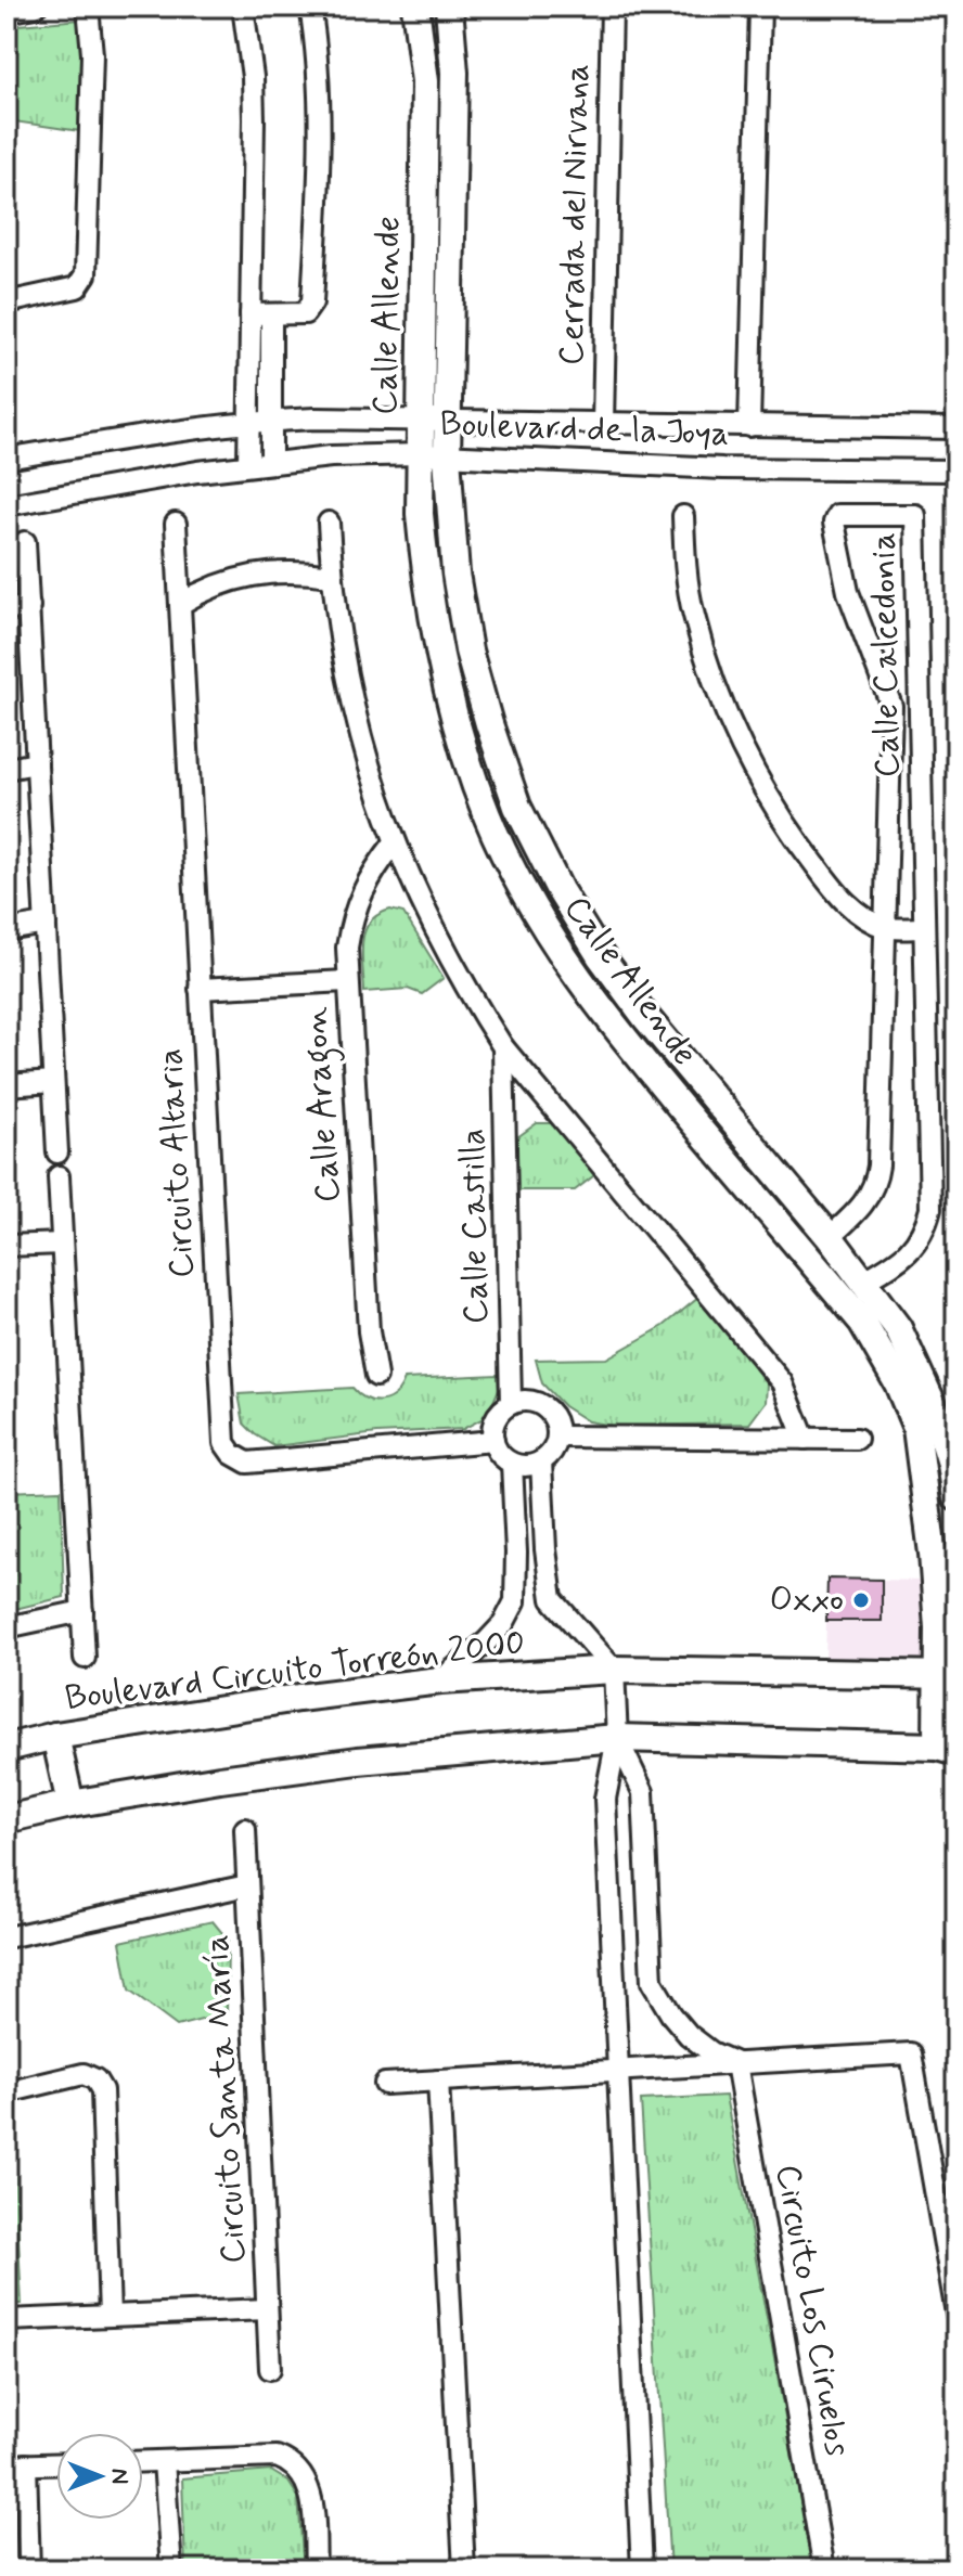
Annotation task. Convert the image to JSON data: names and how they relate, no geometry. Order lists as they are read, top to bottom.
{
  "streets": {
    "street": [
      "Cerrada del Nirvana",
      "Calle Allende",
      "Boulevard de la Joya",
      "Calle Calcedonia",
      "Calle Aragon",
      "Circuito Altaria",
      "Calle Castilla",
      "Boulevard Circuito Torreón 2000",
      "Circuito Santa María",
      "Circuito Los Ciruelos"
    ]
  },
  "crossings": [
    ["Cerrada del Nirvana", "Boulevard de la Joya"],
    ["Calle Allende", "Boulevard de la Joya"],
    ["Calle Allende", "Calle Calcedonia"],
    ["Calle Allende", "Boulevard Circuito Torreón 2000"],
    ["Circuito Altaria", "Calle Castilla"]
  ],
  "places": ["Oxxo"],
  "north": "right"
}
